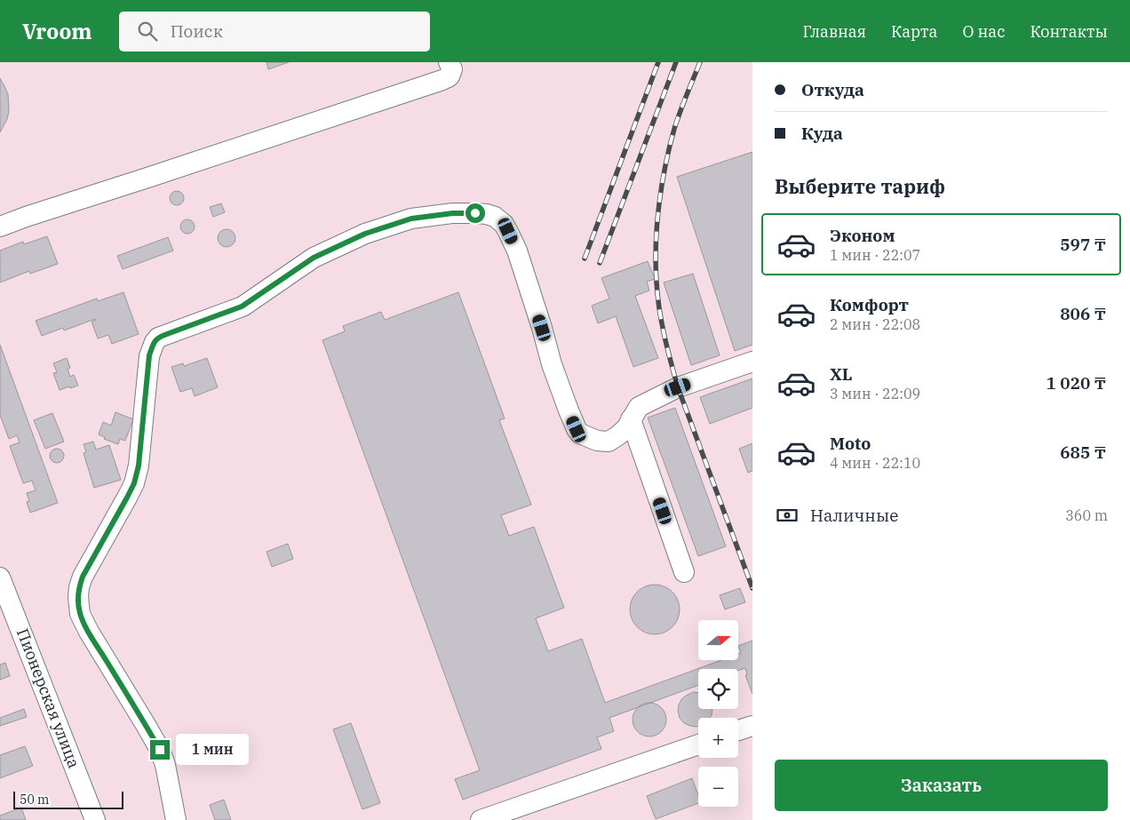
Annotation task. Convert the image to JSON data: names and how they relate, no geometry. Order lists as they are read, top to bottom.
{
  "streets": {
    "street": ["Пионерская улица"]
  },
  "scale_bar": "50 m",
  "north": "right",
  "page": {
    "header": "Vroom",
    "search": "Поиск",
    "nav": [
      "Главная",
      "Карта",
      "О нас",
      "Контакты"
    ],
    "banner": ["Откуда", "Куда"],
    "heading": "Выберите тариф",
    "list": [
      {
        "name": "Эконом",
        "note": "1 мин · 22:07",
        "value": "597 ₸"
      },
      {
        "name": "Комфорт",
        "note": "2 мин · 22:08",
        "value": "806 ₸"
      },
      {
        "name": "XL",
        "note": "3 мин · 22:09",
        "value": "1 020 ₸"
      },
      {
        "name": "Moto",
        "note": "4 мин · 22:10",
        "value": "685 ₸"
      }
    ],
    "pay": ["Наличные", "360 m"],
    "map_buttons": ["+", "−"],
    "bubble": "1 мин",
    "buttons": "Заказать",
    "scale": "50 m"
  }
}
